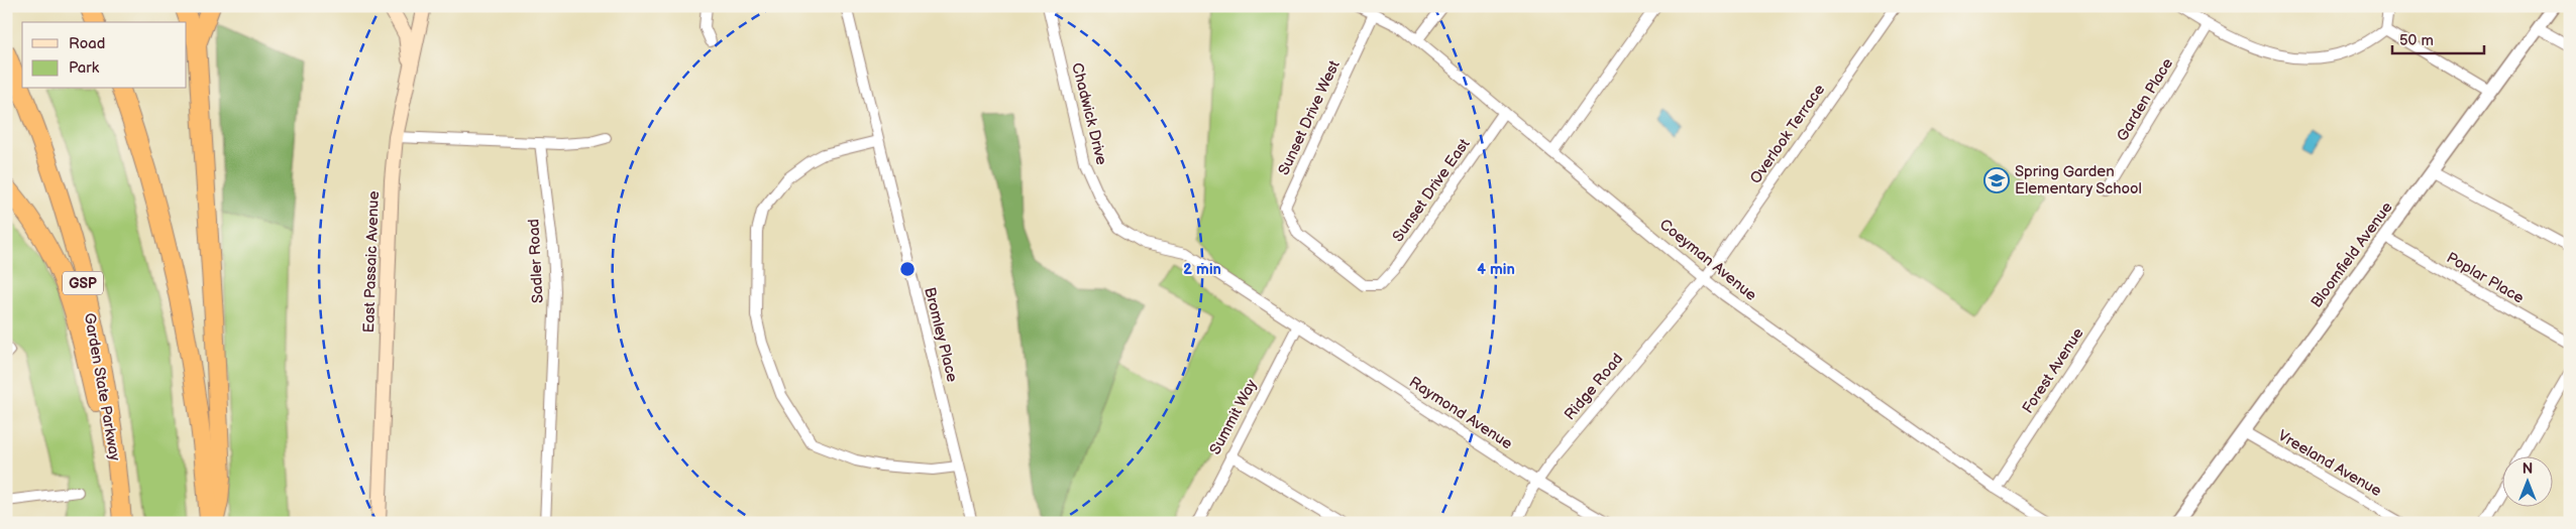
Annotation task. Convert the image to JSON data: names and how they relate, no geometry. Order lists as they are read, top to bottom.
{
  "streets": {
    "highway": ["GSP", "Garden State Parkway"],
    "main road": ["East Passaic Avenue"],
    "street": [
      "Garden Place",
      "Chadwick Drive",
      "Sunset Drive West",
      "Overlook Terrace",
      "Sunset Drive East",
      "Bloomfield Avenue",
      "Coeyman Avenue",
      "Sadler Road",
      "Poplar Place",
      "Bromley Place",
      "Forest Avenue",
      "Ridge Road",
      "Raymond Avenue",
      "Summit Way",
      "Vreeland Avenue"
    ]
  },
  "crossings": [
    ["Chadwick Drive", "Raymond Avenue"],
    ["Chadwick Drive", "Summit Way"],
    ["Sunset Drive West", "Sunset Drive East"],
    ["Sunset Drive West", "Coeyman Avenue"],
    ["Overlook Terrace", "Coeyman Avenue"],
    ["Overlook Terrace", "Ridge Road"],
    ["Sunset Drive East", "Coeyman Avenue"],
    ["Bloomfield Avenue", "Poplar Place"],
    ["Bloomfield Avenue", "Vreeland Avenue"],
    ["Coeyman Avenue", "Forest Avenue"],
    ["Coeyman Avenue", "Ridge Road"],
    ["Ridge Road", "Raymond Avenue"],
    ["Raymond Avenue", "Summit Way"]
  ],
  "places": {
    "school or university": ["Spring Garden Elementary School"]
  },
  "legend": ["Road", "Park"],
  "scale_bar": "50 m",
  "north": "top",
  "rings": ["2 min", "4 min"]
}
